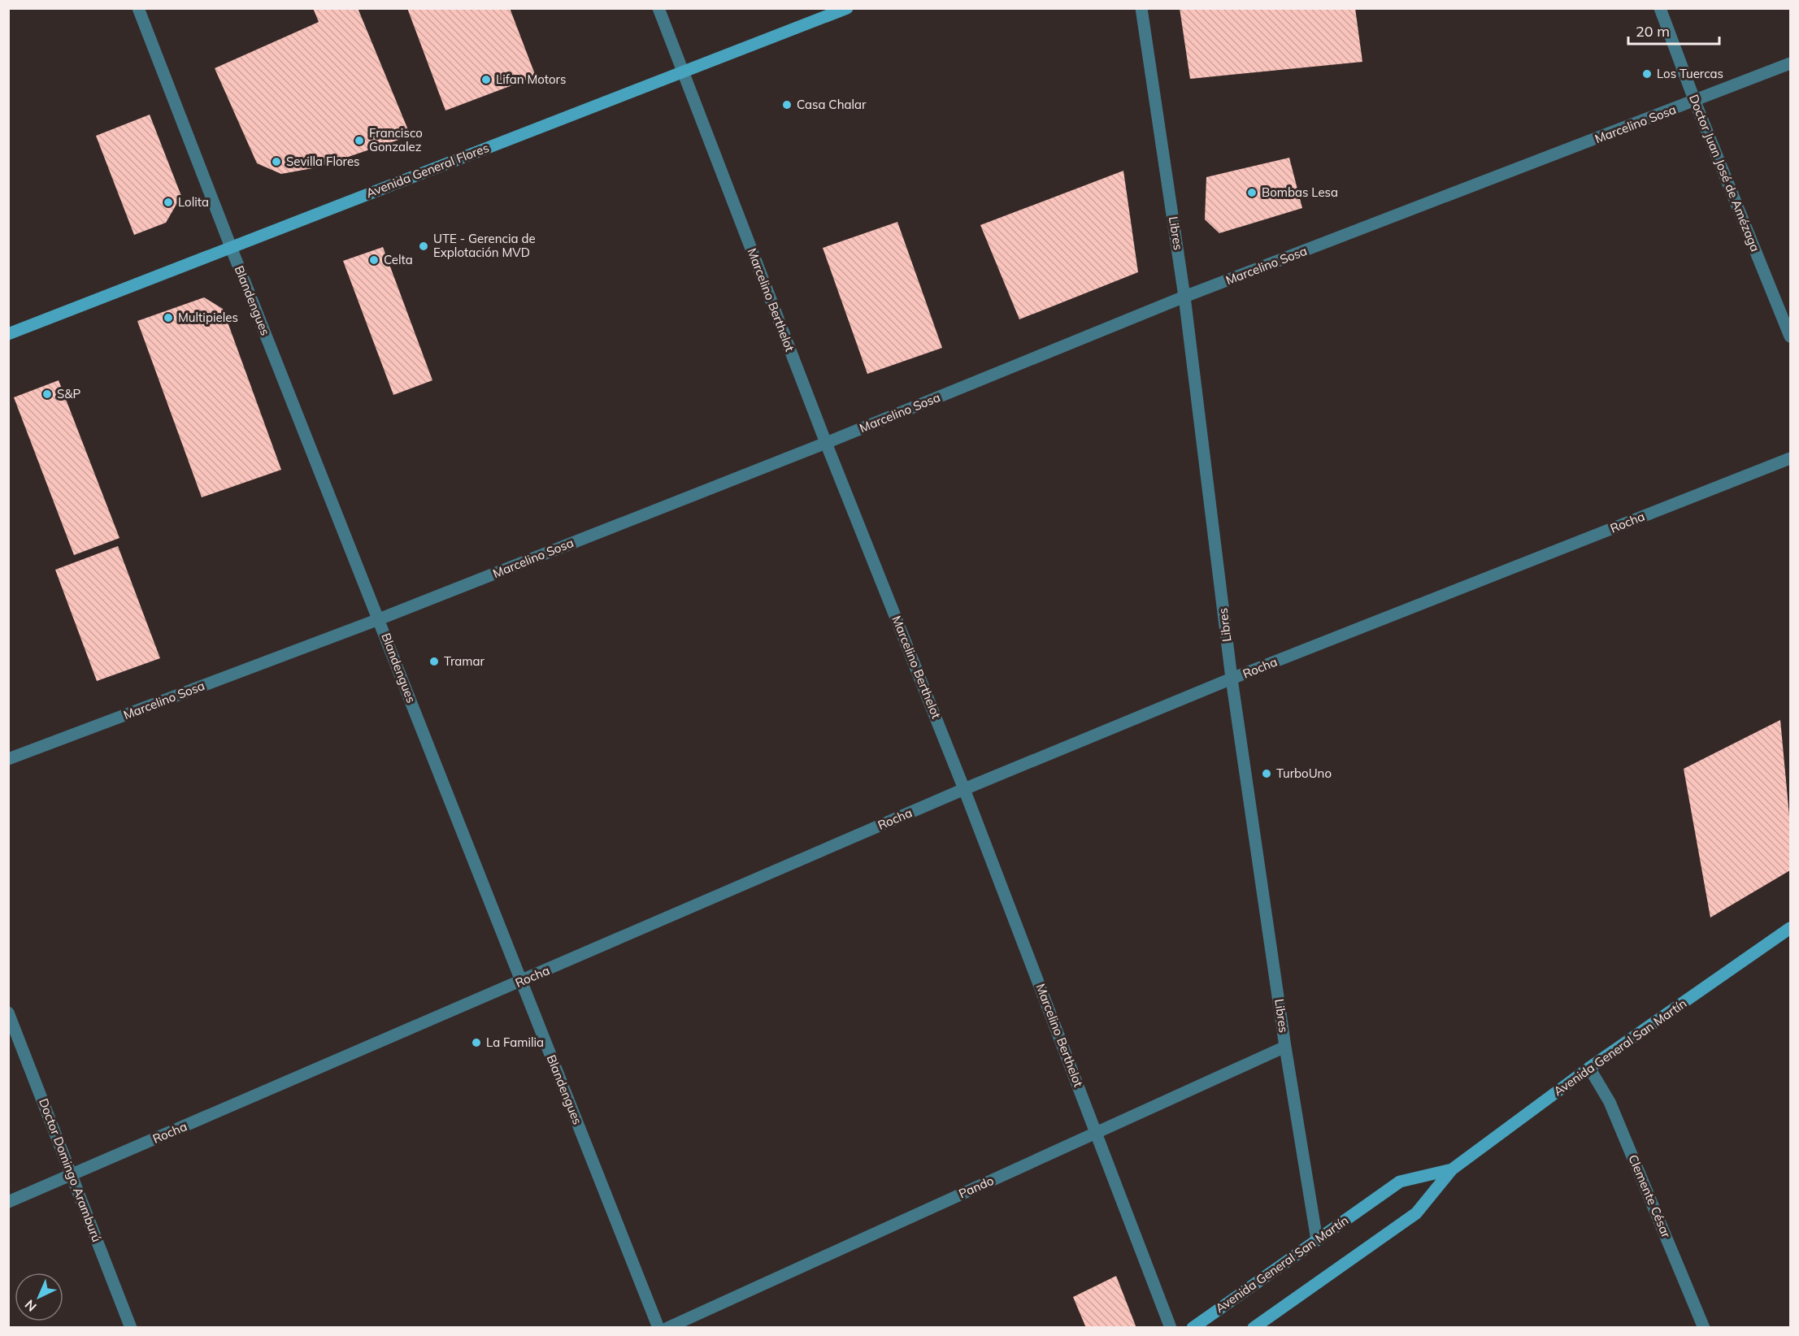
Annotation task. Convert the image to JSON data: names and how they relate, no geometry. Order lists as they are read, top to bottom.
{
  "streets": {
    "main road": ["Avenida General Flores", "Avenida General San Martín"],
    "street": [
      "Marcelino Sosa",
      "Doctor Juan José de Amézaga",
      "Libres",
      "Marcelino Berthelot",
      "Blandengues",
      "Rocha",
      "Doctor Domingo Aramburú",
      "Pando",
      "Clemente César"
    ]
  },
  "crossings": [
    ["Marcelino Sosa", "Doctor Juan José de Amézaga"],
    ["Marcelino Sosa", "Libres"],
    ["Marcelino Sosa", "Marcelino Berthelot"],
    ["Marcelino Sosa", "Blandengues"],
    ["Avenida General Flores", "Marcelino Berthelot"],
    ["Avenida General Flores", "Blandengues"],
    ["Libres", "Rocha"],
    ["Libres", "Avenida General San Martín"],
    ["Libres", "Pando"],
    ["Marcelino Berthelot", "Rocha"],
    ["Marcelino Berthelot", "Pando"],
    ["Blandengues", "Rocha"],
    ["Rocha", "Doctor Domingo Aramburú"],
    ["Avenida General San Martín", "Clemente César"]
  ],
  "places": [
    "Los Tuercas",
    "Lifan Motors",
    "Casa Chalar",
    "Francisco Gonzalez",
    "Sevilla Flores",
    "Bombas Lesa",
    "Lolita",
    "UTE - Gerencia de Explotación MVD",
    "Celta",
    "Multipieles",
    "S&P",
    "Tramar",
    "TurboUno",
    "La Familia"
  ],
  "scale_bar": "20 m",
  "north": "bottom left"
}
